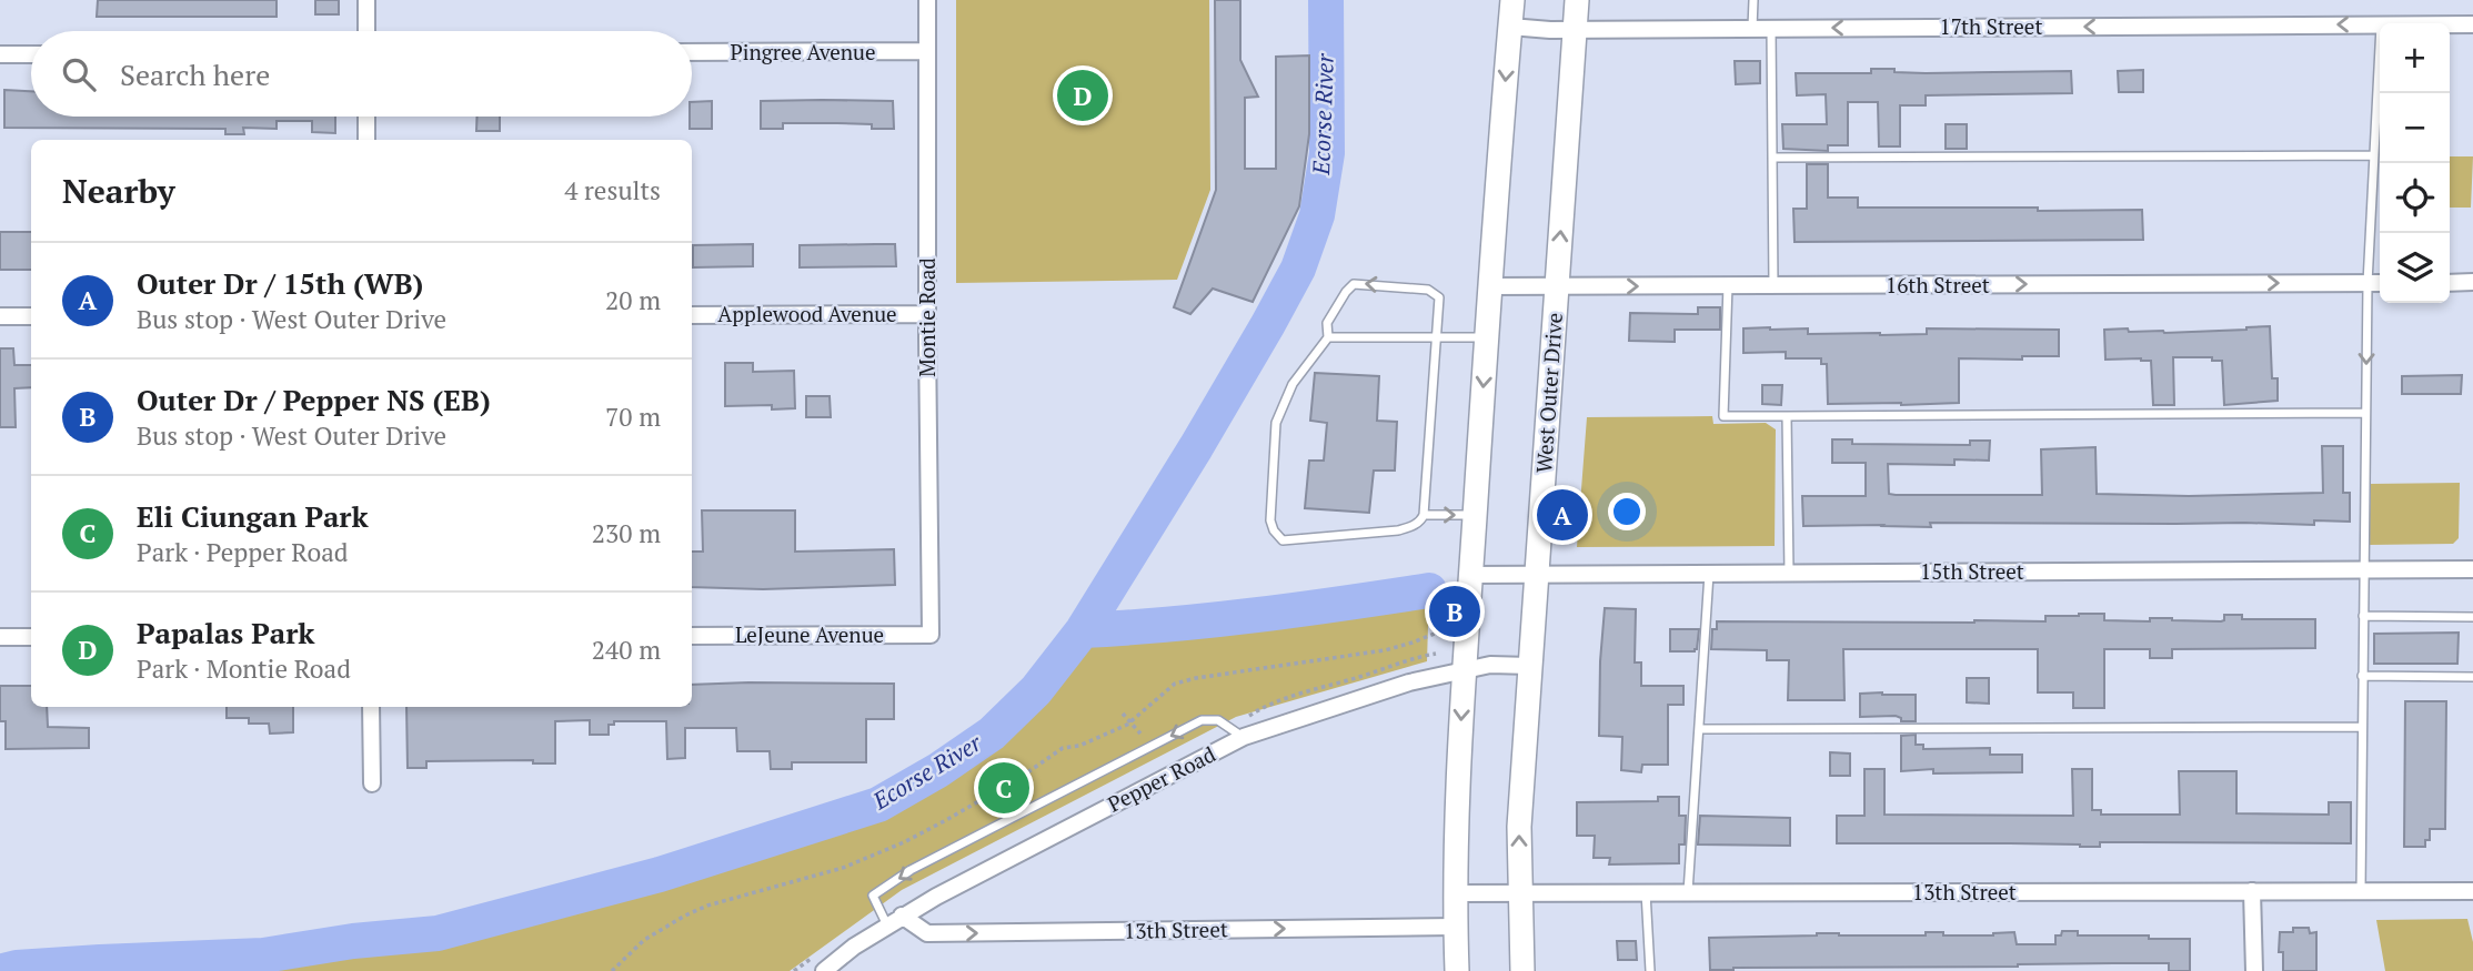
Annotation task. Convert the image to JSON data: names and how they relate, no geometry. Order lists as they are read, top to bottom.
{
  "streets": {
    "main road": ["West Outer Drive"],
    "street": [
      "17th Street",
      "Pingree Avenue",
      "16th Street",
      "Applewood Avenue",
      "Montie Road",
      "15th Street",
      "LeJeune Avenue",
      "Pepper Road",
      "13th Street"
    ]
  },
  "crossings": [
    ["17th Street", "West Outer Drive"],
    ["Pingree Avenue", "Montie Road"],
    ["16th Street", "West Outer Drive"],
    ["Applewood Avenue", "Montie Road"],
    ["Montie Road", "LeJeune Avenue"],
    ["West Outer Drive", "15th Street"],
    ["West Outer Drive", "Pepper Road"],
    ["West Outer Drive", "13th Street"],
    ["Pepper Road", "13th Street"]
  ],
  "one_way": ["17th Street", "16th Street", "13th Street"],
  "water": ["Ecorse River"],
  "page": {
    "map_buttons": ["+", "−"],
    "search": "Search here",
    "pins": [
      "D",
      "A",
      "B",
      "C"
    ],
    "heading": ["Nearby", "4 results"],
    "list": [
      {
        "mark": "A",
        "name": "Outer Dr / 15th (WB)",
        "note": "Bus stop · West Outer Drive",
        "value": "20 m"
      },
      {
        "mark": "B",
        "name": "Outer Dr / Pepper NS (EB)",
        "note": "Bus stop · West Outer Drive",
        "value": "70 m"
      },
      {
        "mark": "C",
        "name": "Eli Ciungan Park",
        "note": "Park · Pepper Road",
        "value": "230 m"
      },
      {
        "mark": "D",
        "name": "Papalas Park",
        "note": "Park · Montie Road",
        "value": "240 m"
      }
    ]
  }
}
